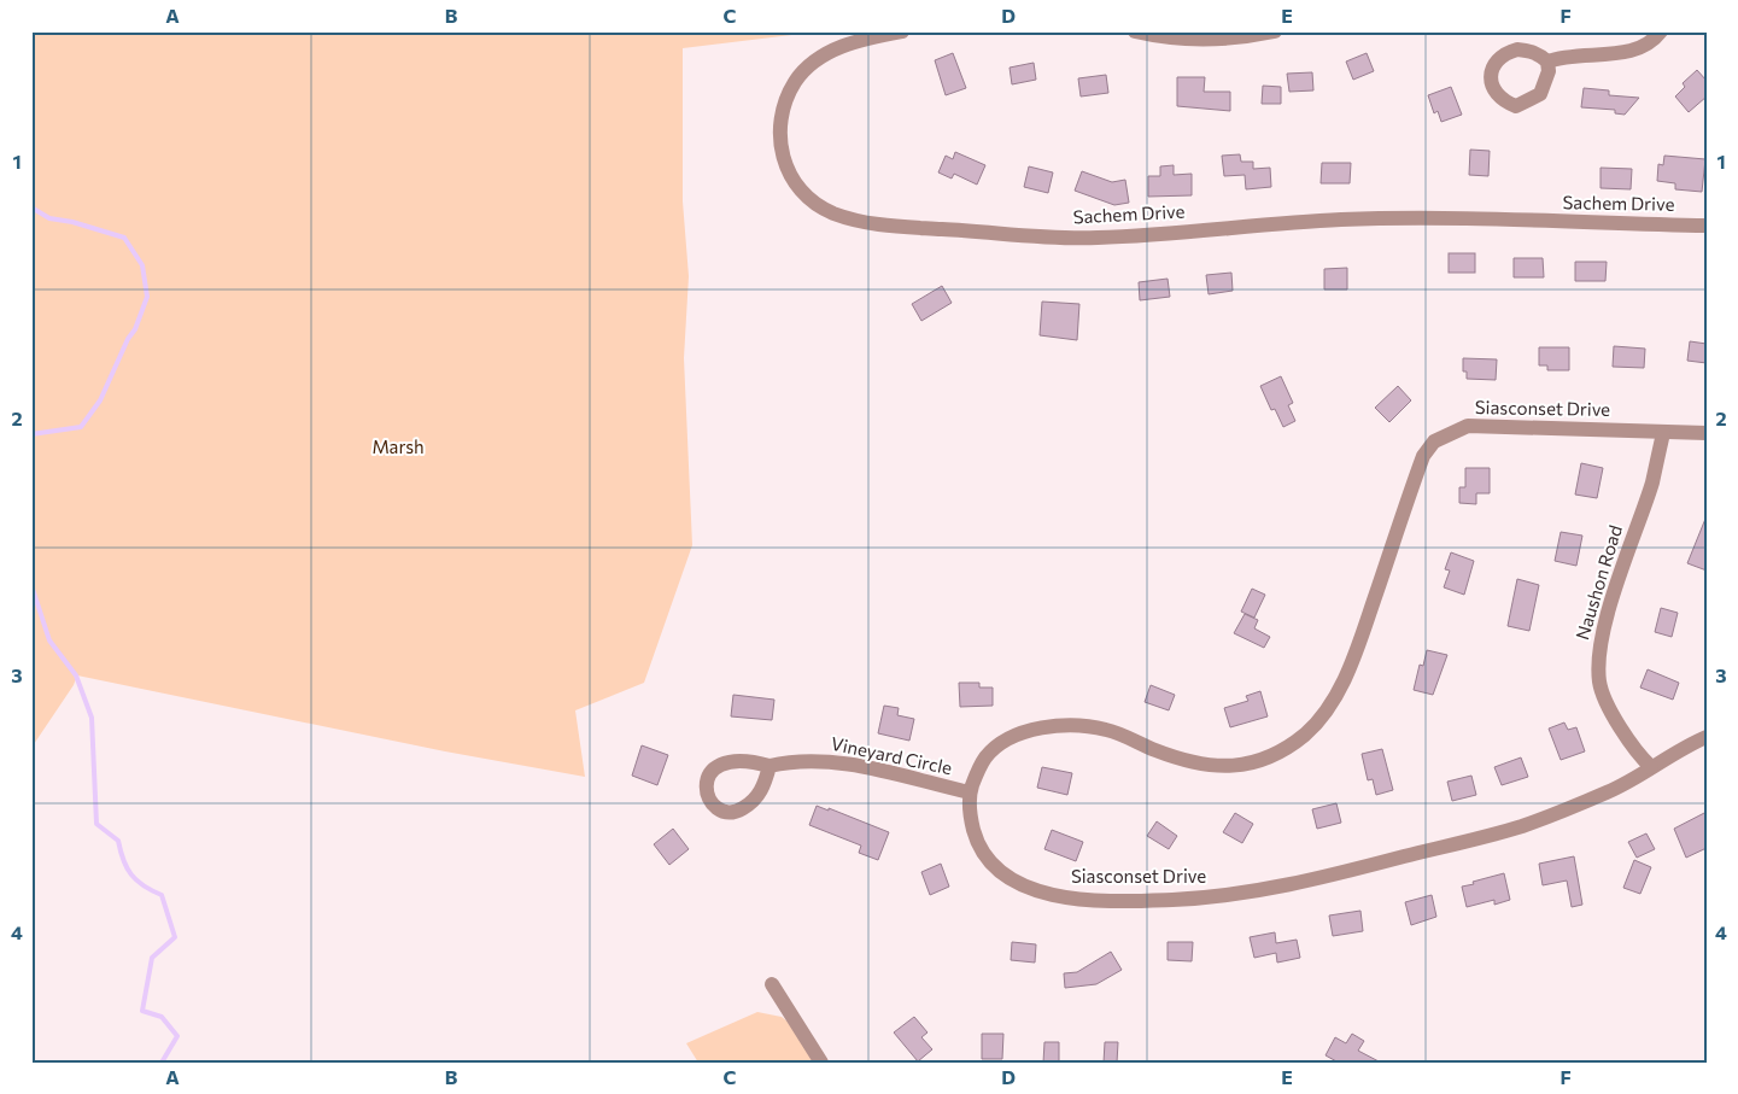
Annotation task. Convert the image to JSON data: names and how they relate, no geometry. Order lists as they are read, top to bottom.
{
  "streets": {
    "street": [
      "Sachem Drive",
      "Siasconset Drive",
      "Naushon Road",
      "Vineyard Circle"
    ]
  },
  "crossings": [
    ["Siasconset Drive", "Naushon Road"],
    ["Siasconset Drive", "Vineyard Circle"]
  ],
  "parks": ["Marsh"],
  "grid": {
    "columns": [
      "A",
      "B",
      "C",
      "D",
      "E",
      "F"
    ],
    "rows": [
      "1",
      "2",
      "3",
      "4"
    ]
  }
}
